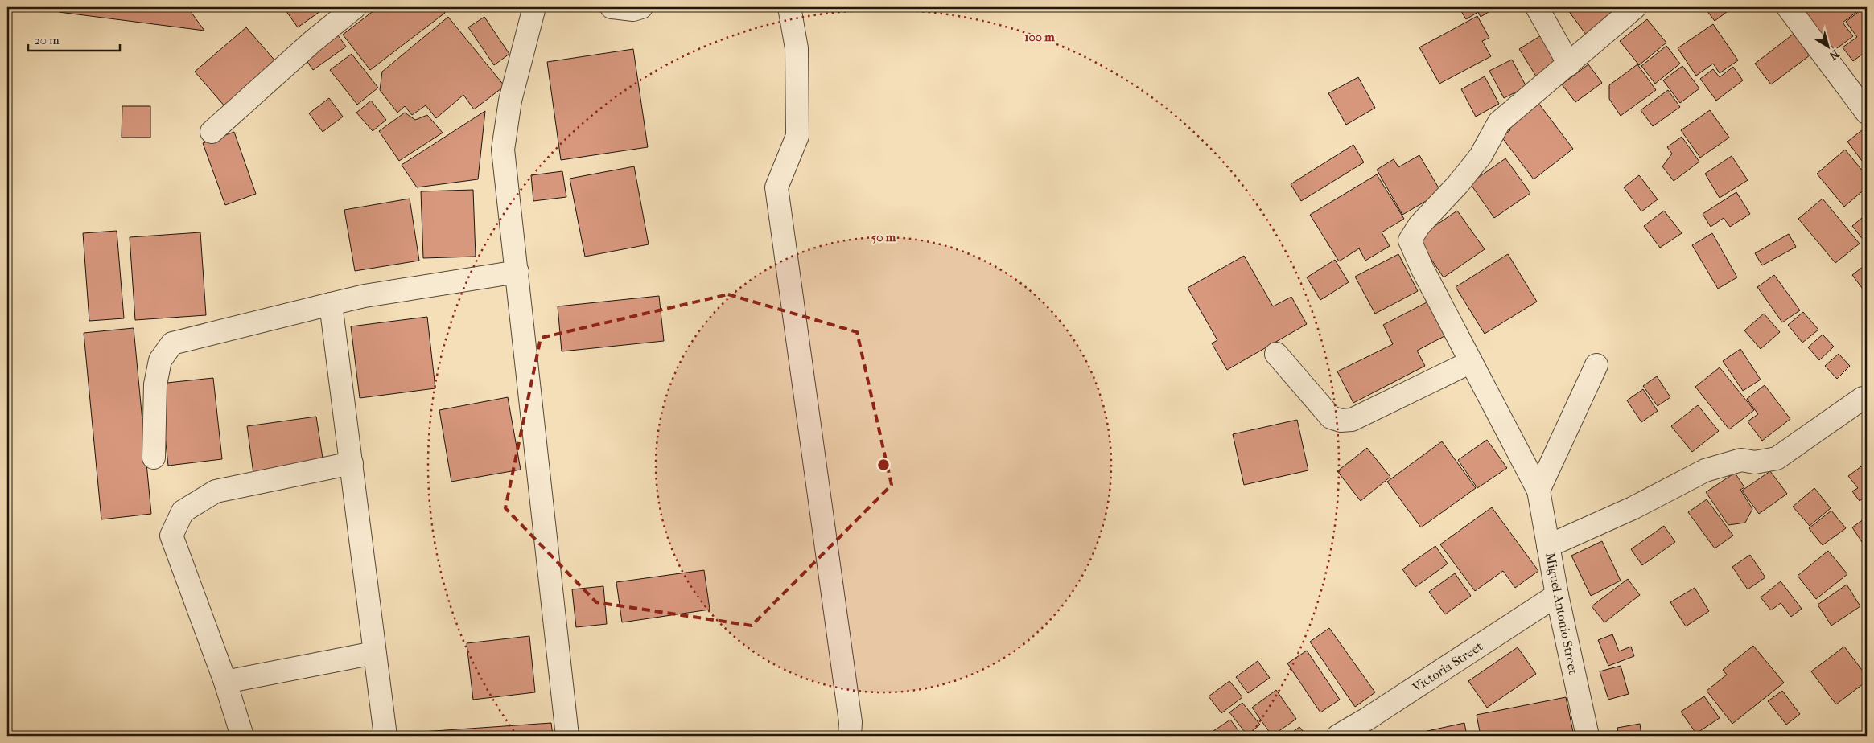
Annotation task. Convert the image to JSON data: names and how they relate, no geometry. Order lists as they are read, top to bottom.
{
  "streets": {
    "street": ["Miguel Antonio Street", "Victoria Street"]
  },
  "crossings": [
    ["Miguel Antonio Street", "Victoria Street"]
  ],
  "scale_bar": "20 m",
  "north": "bottom right",
  "rings": ["100 m", "50 m"]
}
